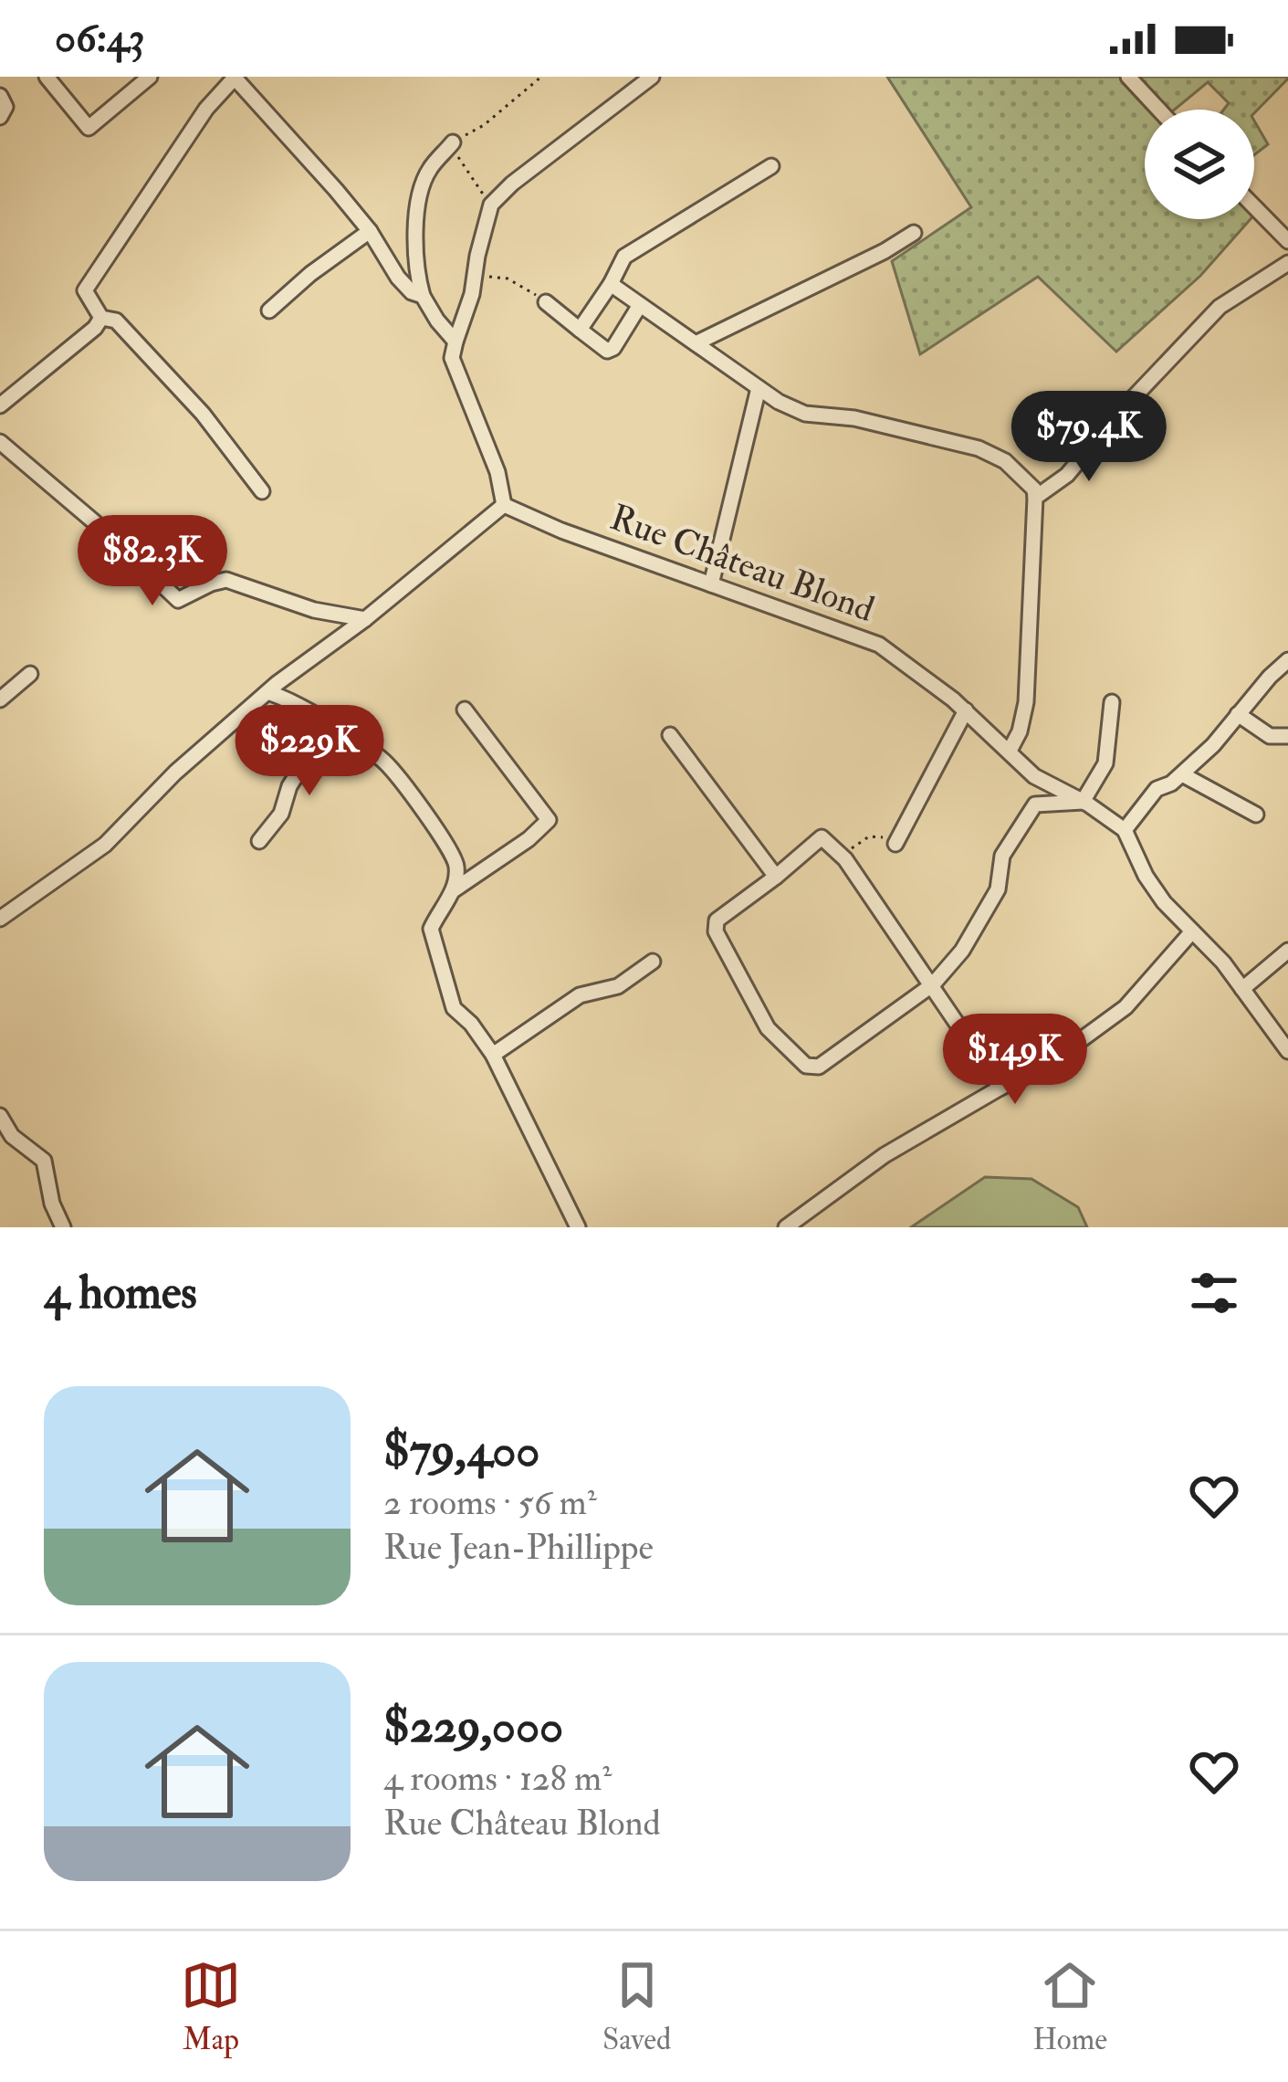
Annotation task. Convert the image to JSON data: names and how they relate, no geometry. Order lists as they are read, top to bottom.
{
  "streets": {
    "street": ["Rue Château Blond"]
  },
  "page": {
    "status": "06:43",
    "price": [
      "$79.4K",
      "$82.3K",
      "$229K",
      "$149K"
    ],
    "heading": "4 homes",
    "list": [
      {
        "name": "$79,400",
        "note": "2 rooms · 56 m² · Rue Jean-Phillippe"
      },
      {
        "name": "$229,000",
        "note": "4 rooms · 128 m² · Rue Château Blond"
      }
    ],
    "tabs": ["Map", "Saved", "Home"]
  }
}
